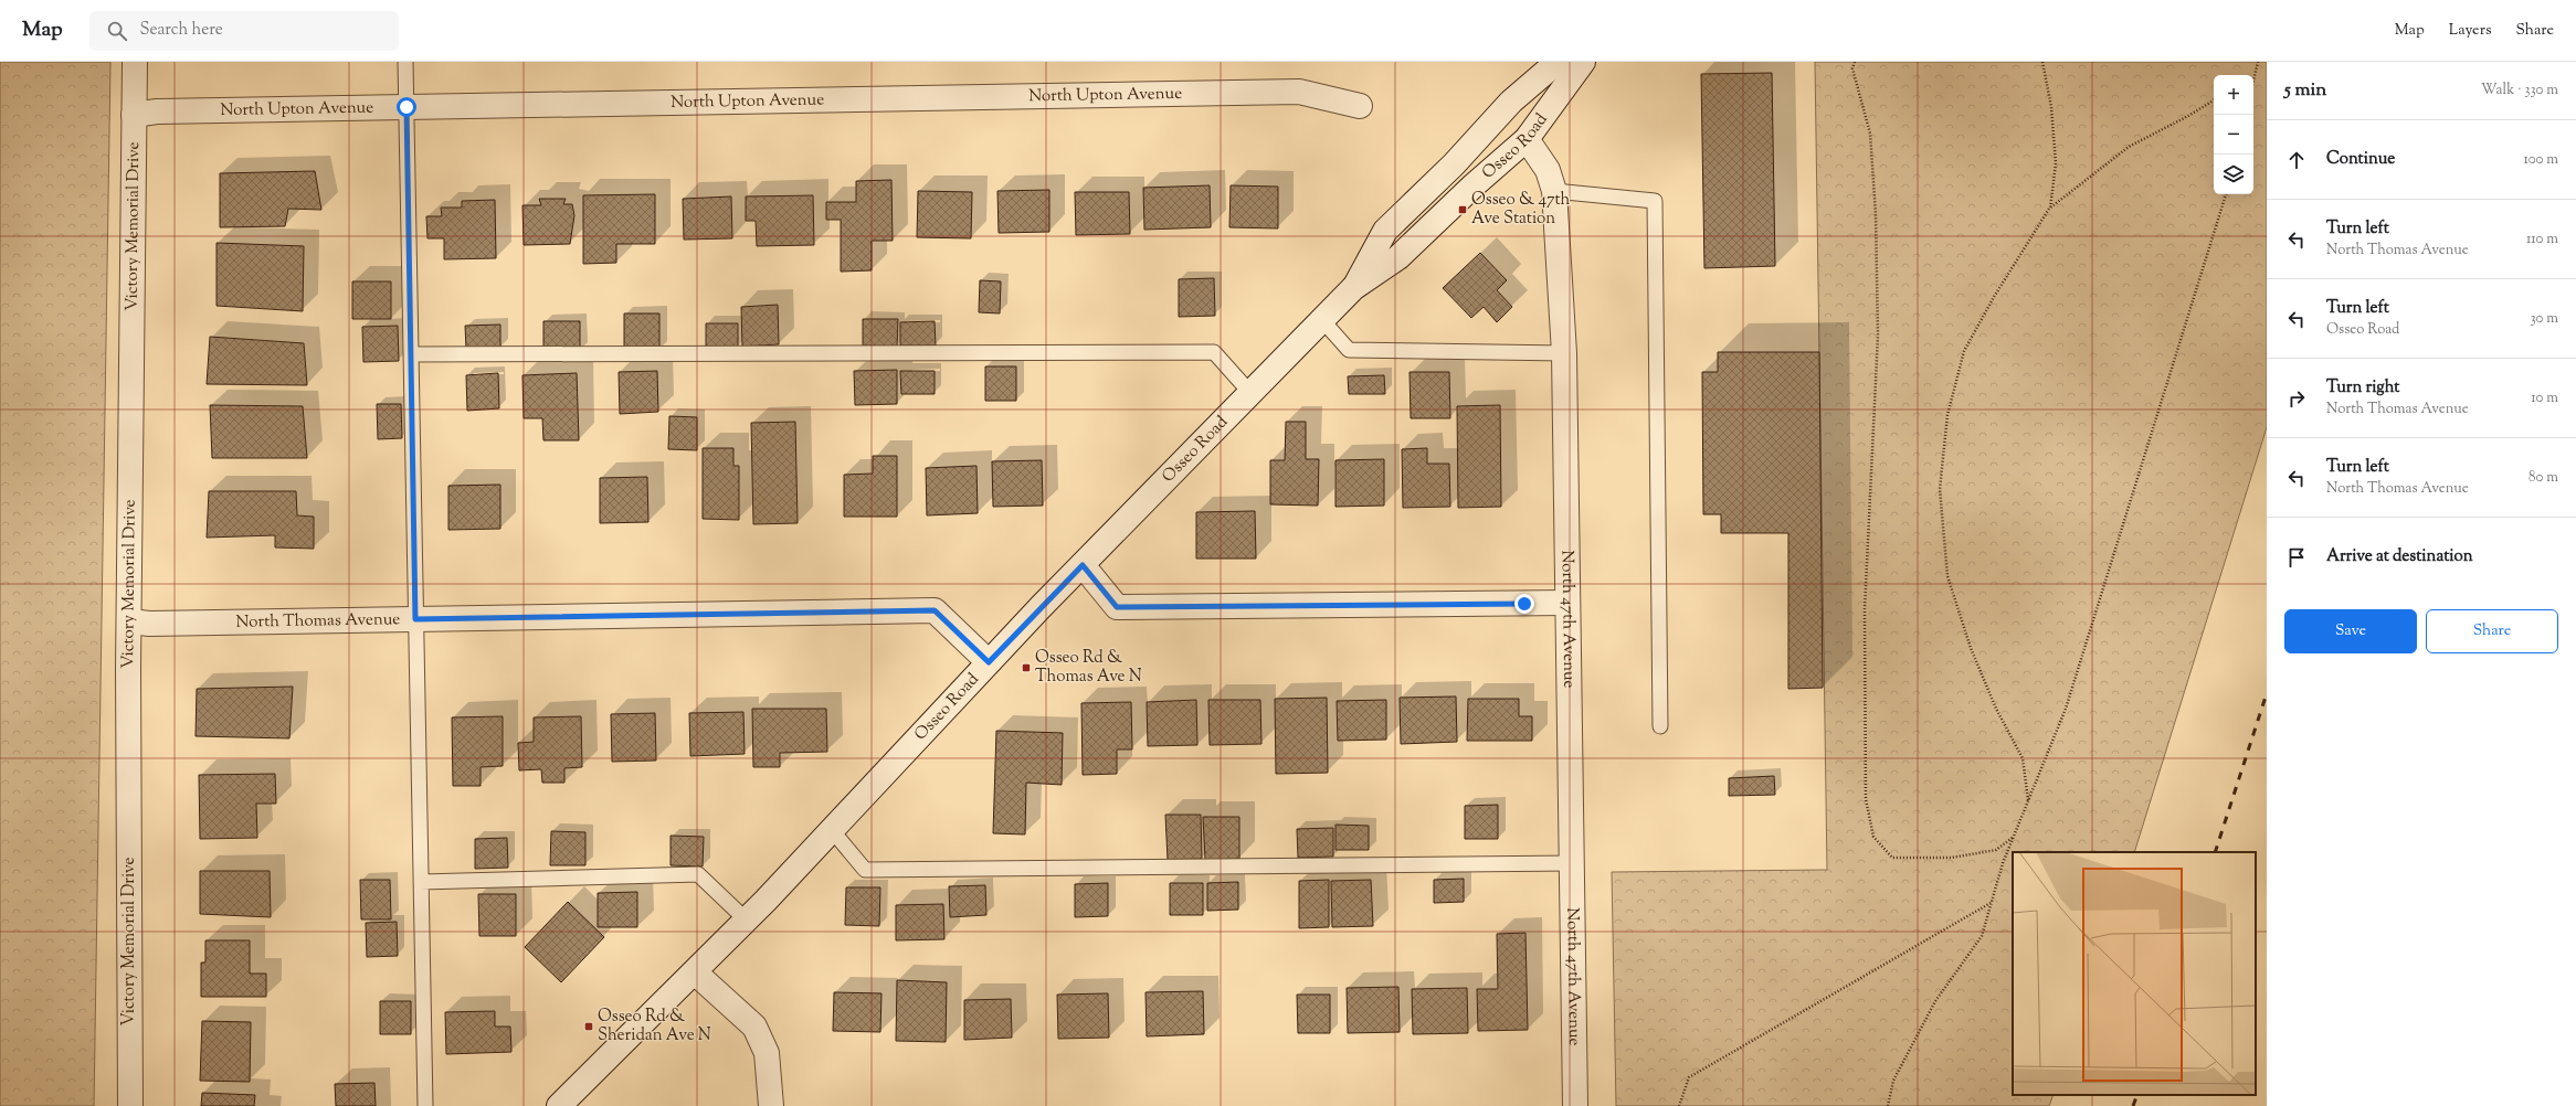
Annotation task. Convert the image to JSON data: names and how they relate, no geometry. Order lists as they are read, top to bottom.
{
  "streets": {
    "street": [
      "North Upton Avenue",
      "Osseo Road",
      "Victory Memorial Drive",
      "North 47th Avenue",
      "North Thomas Avenue"
    ]
  },
  "crossings": [
    ["North Upton Avenue", "Victory Memorial Drive"],
    ["Osseo Road", "North 47th Avenue"],
    ["Osseo Road", "North Thomas Avenue"],
    ["Victory Memorial Drive", "North Thomas Avenue"]
  ],
  "places": {
    "transit": ["Osseo & 47th Ave Station", "Osseo Rd & Thomas Ave N", "Osseo Rd & Sheridan Ave N"]
  },
  "page": {
    "header": "Map",
    "search": "Search here",
    "nav": ["Map", "Layers", "Share"],
    "heading": ["5 min", "Walk · 330 m"],
    "map_buttons": ["+", "−"],
    "list": [
      ["Continue", "100 m"],
      ["Turn left", "North Thomas Avenue", "110 m"],
      ["Turn left", "Osseo Road", "30 m"],
      ["Turn right", "North Thomas Avenue", "10 m"],
      ["Turn left", "North Thomas Avenue", "80 m"],
      "Arrive at destination"
    ],
    "buttons": ["Save", "Share"]
  }
}
